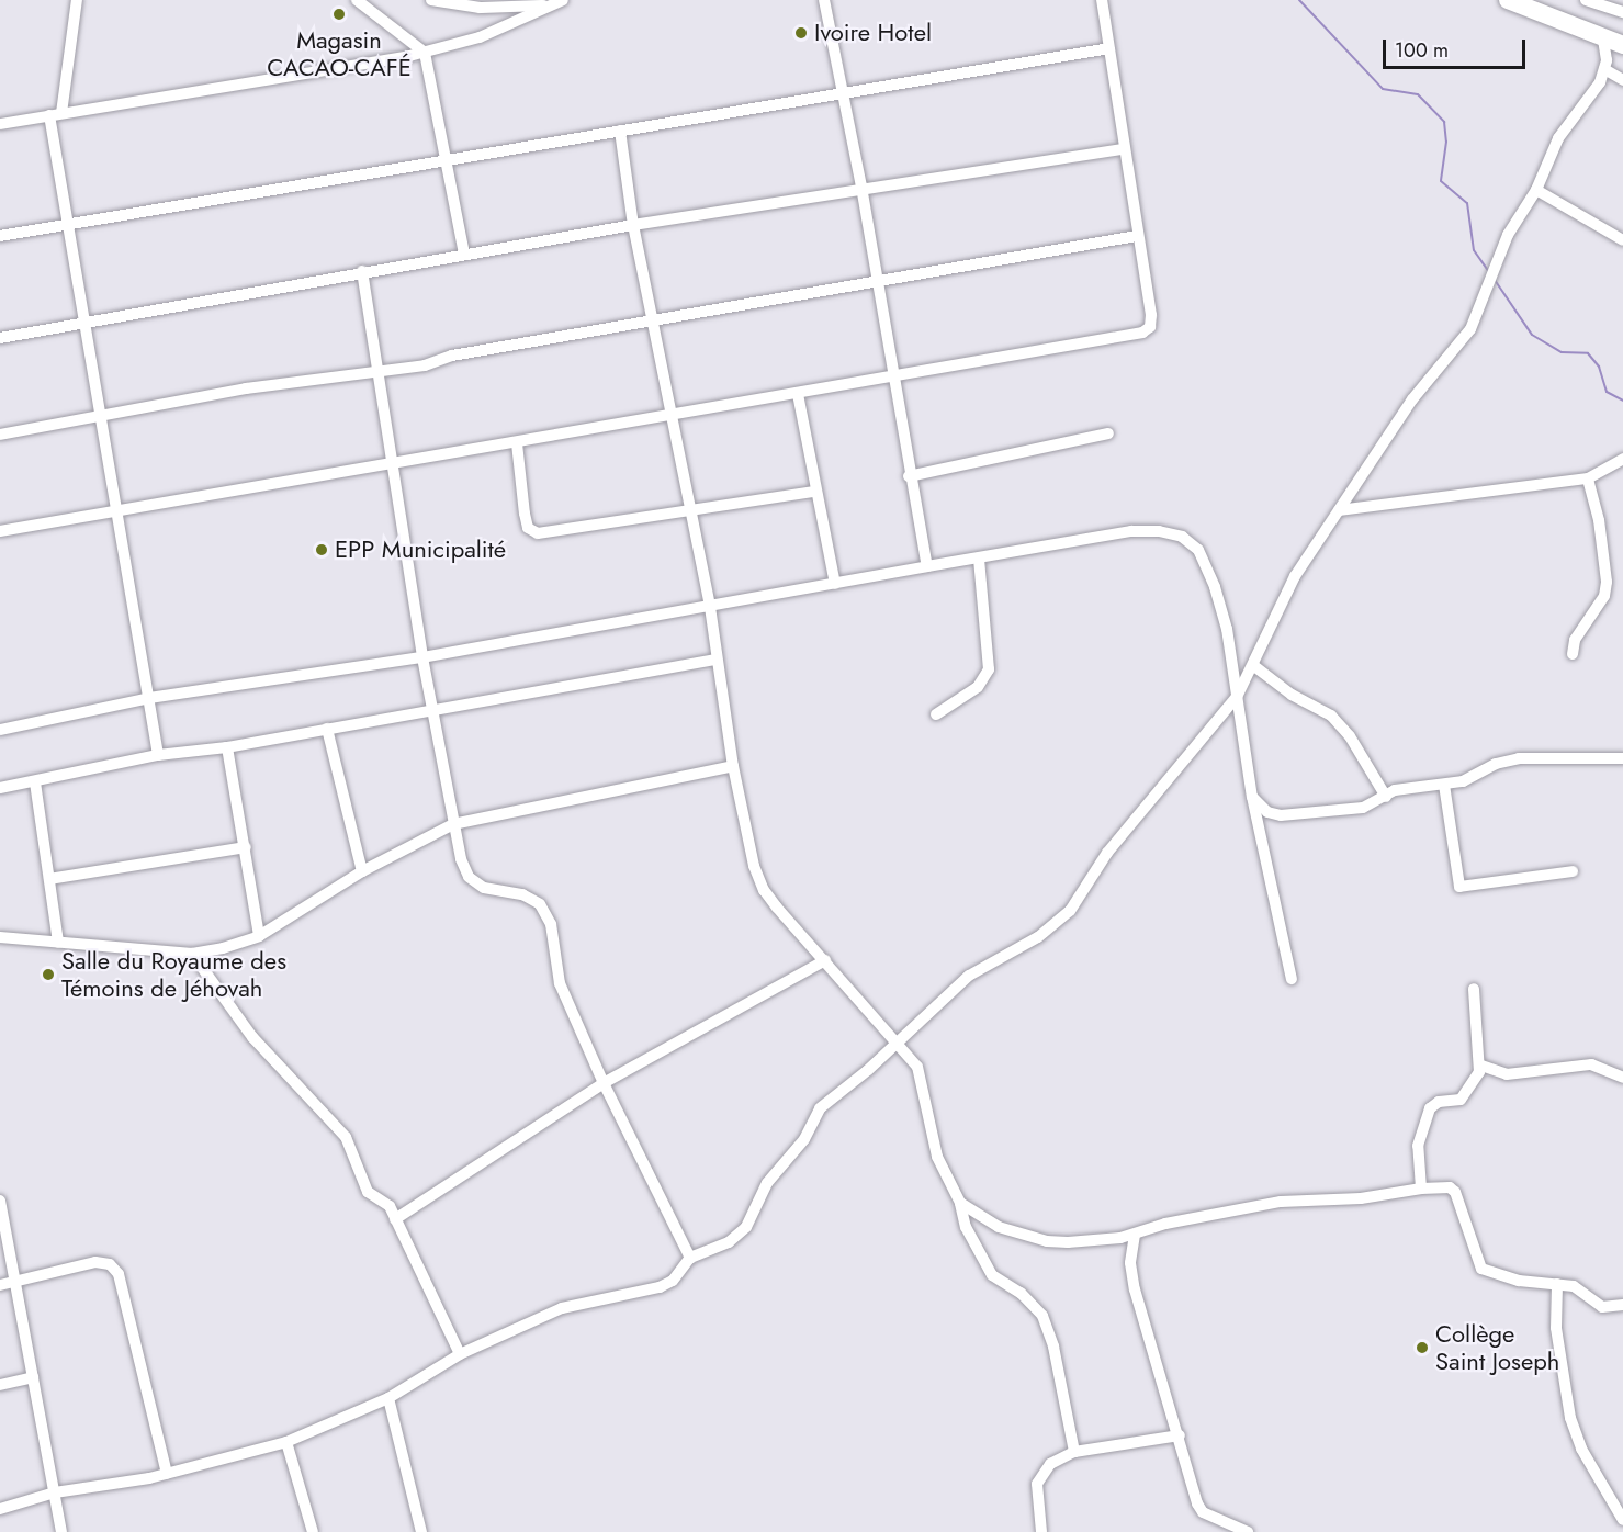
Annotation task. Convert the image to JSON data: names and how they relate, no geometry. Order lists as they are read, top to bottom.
{
  "places": [
    "Magasin CACAO-CAFÉ",
    "Ivoire Hotel",
    "EPP Municipalité",
    "Salle du Royaume des Témoins de Jéhovah",
    "Collège Saint Joseph"
  ],
  "scale_bar": "100 m"
}
